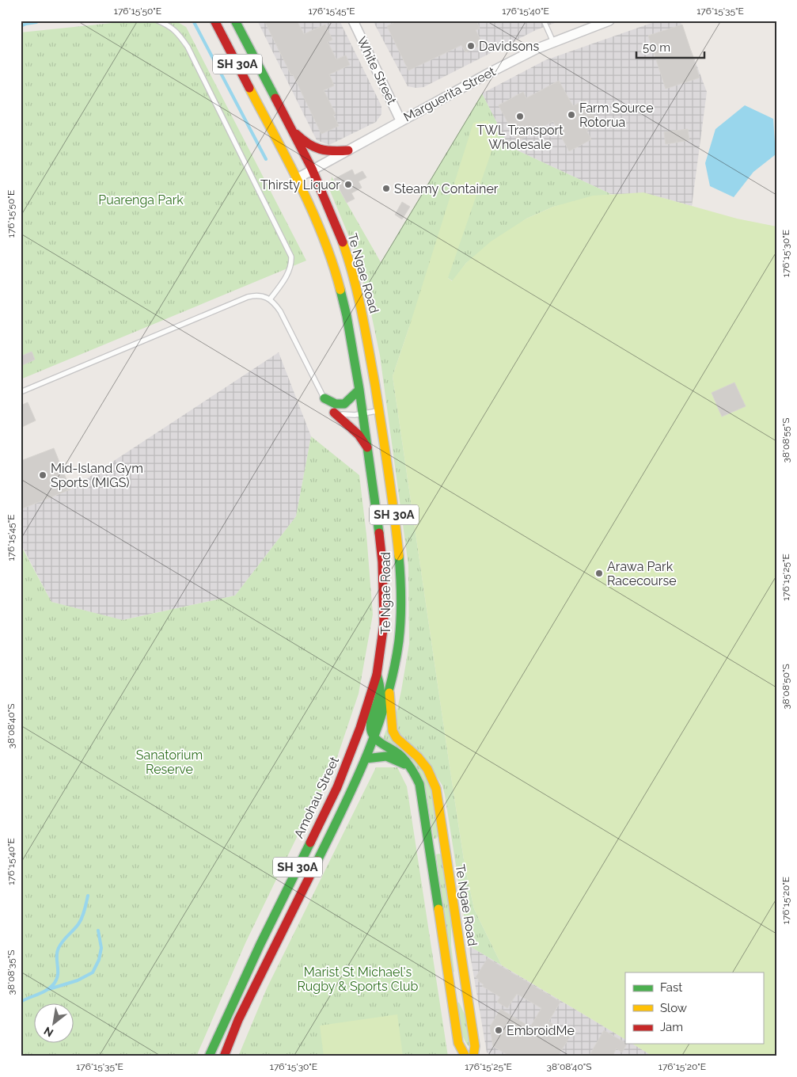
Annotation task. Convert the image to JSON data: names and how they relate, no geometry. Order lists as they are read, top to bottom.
{
  "streets": {
    "main road": ["SH 30A", "Te Ngae Road", "Amohau Street"],
    "street": ["White Street", "Marguerita Street"]
  },
  "crossings": [
    ["SH 30A", "Te Ngae Road"],
    ["White Street", "Marguerita Street"],
    ["Marguerita Street", "Te Ngae Road"],
    ["Te Ngae Road", "Amohau Street"]
  ],
  "parks": ["Puarenga Park", "Sanatorium Reserve", "Marist St Michael's Rugby & Sports Club"],
  "places": [
    "Davidsons",
    "Farm Source Rotorua",
    "TWL Transport Wholesale",
    "Thirsty Liquor",
    "Steamy Container",
    "Mid-Island Gym Sports (MIGS)",
    "Arawa Park Racecourse",
    "EmbroidMe"
  ],
  "legend": ["Fast", "Slow", "Jam"],
  "scale_bar": "50 m",
  "north": "bottom left",
  "coordinates": [
    "176°15'50\"E",
    "176°15'45\"E",
    "176°15'40\"E",
    "176°15'35\"E",
    "176°15'30\"E",
    "38°08'55\"S",
    "176°15'25\"E",
    "38°08'50\"S",
    "38°08'40\"S",
    "176°15'20\"E",
    "38°08'35\"S"
  ]
}
